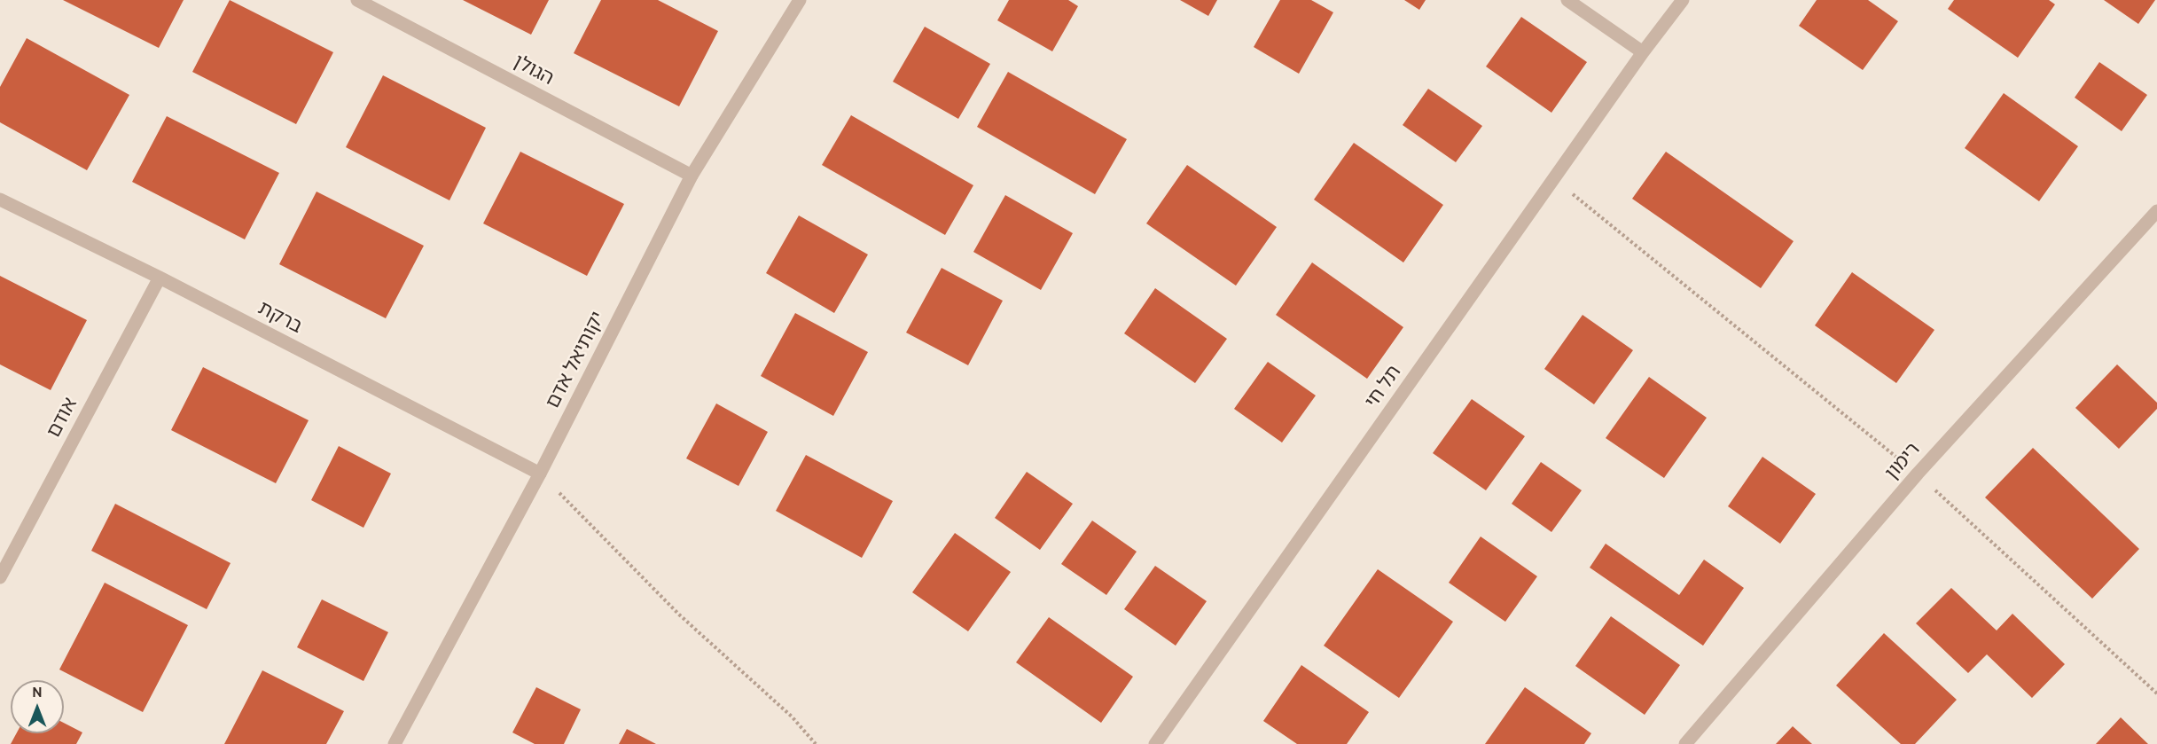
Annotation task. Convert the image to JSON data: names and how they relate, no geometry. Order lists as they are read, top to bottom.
{
  "streets": {
    "street": [
      "הגולן",
      "ברקת",
      "יקותיאל אדם",
      "תל חי",
      "אודם",
      "רימון"
    ]
  },
  "crossings": [
    ["הגולן", "יקותיאל אדם"],
    ["ברקת", "יקותיאל אדם"],
    ["ברקת", "אודם"]
  ],
  "north": "top"
}
